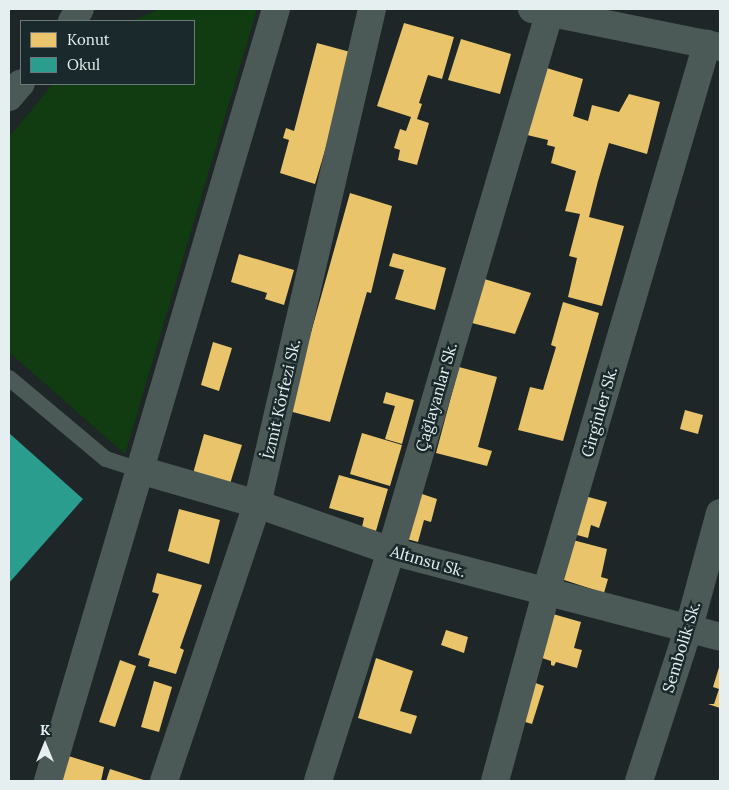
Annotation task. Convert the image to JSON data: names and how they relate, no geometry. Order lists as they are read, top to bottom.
{
  "streets": {
    "street": [
      "Çağlayanlar Sk.",
      "İzmit Körfezi Sk.",
      "Girginler Sk.",
      "Altınsu Sk.",
      "Sembolik Sk."
    ]
  },
  "crossings": [
    ["Çağlayanlar Sk.", "Altınsu Sk."],
    ["İzmit Körfezi Sk.", "Altınsu Sk."],
    ["Girginler Sk.", "Altınsu Sk."],
    ["Altınsu Sk.", "Sembolik Sk."]
  ],
  "legend": ["Konut", "Okul"],
  "north": "top"
}
